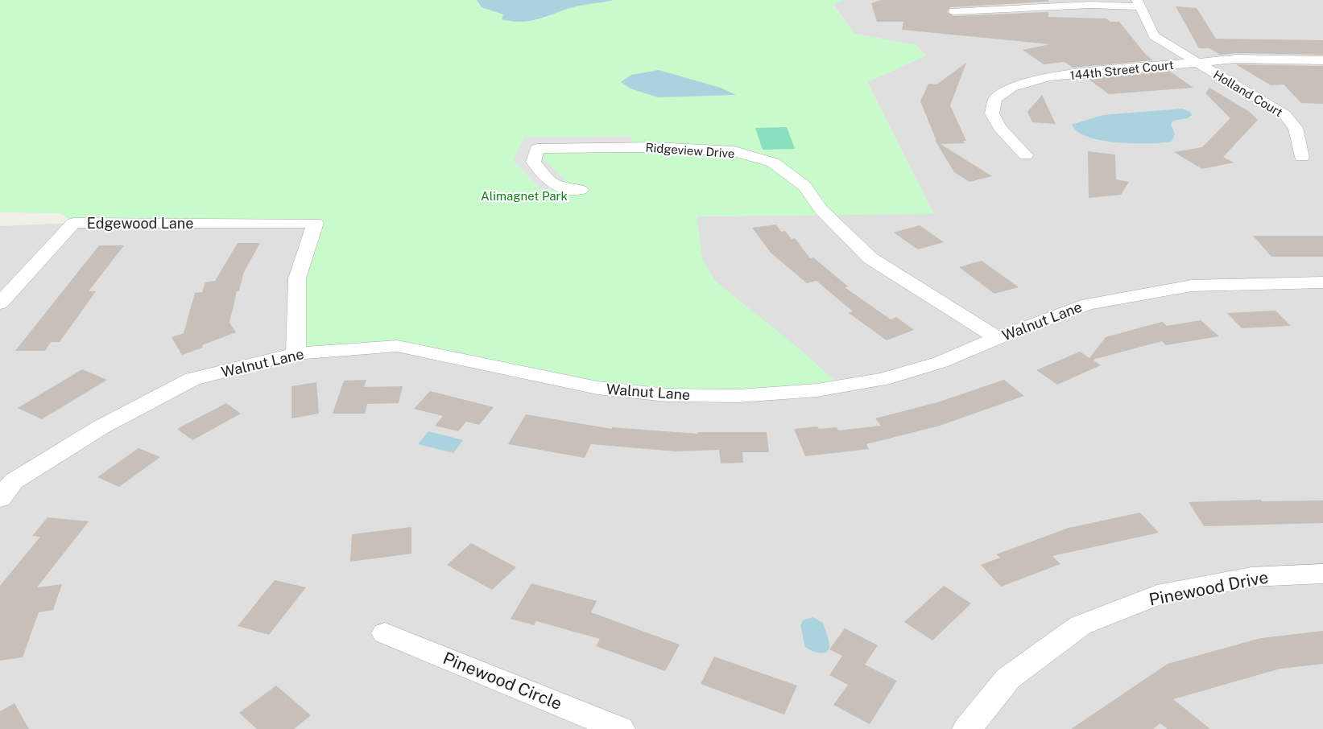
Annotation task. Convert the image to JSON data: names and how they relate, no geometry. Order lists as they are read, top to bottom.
{
  "streets": {
    "street": [
      "144th Street Court",
      "Holland Court",
      "Ridgeview Drive",
      "Edgewood Lane",
      "Walnut Lane",
      "Pinewood Drive",
      "Pinewood Circle"
    ]
  },
  "crossings": [
    ["144th Street Court", "Holland Court"],
    ["Ridgeview Drive", "Walnut Lane"],
    ["Edgewood Lane", "Walnut Lane"]
  ],
  "parks": ["Alimagnet Park"]
}
